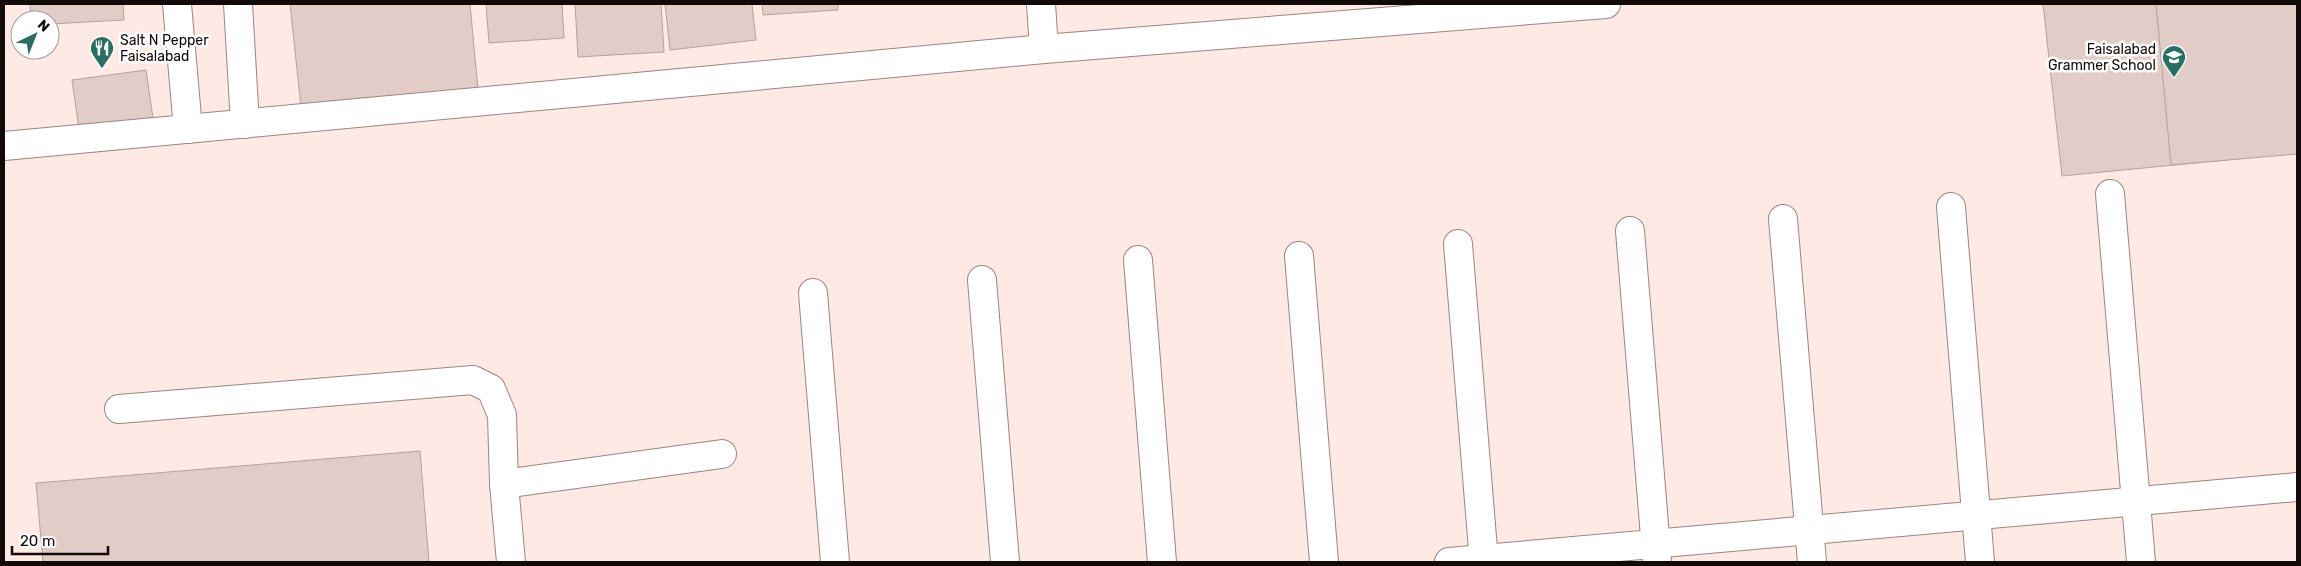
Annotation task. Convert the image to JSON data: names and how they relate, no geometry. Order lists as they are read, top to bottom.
{
  "places": {
    "restaurant": ["Salt N Pepper Faisalabad"],
    "school or university": ["Faisalabad Grammer School"]
  },
  "scale_bar": "20 m",
  "north": "top right"
}
